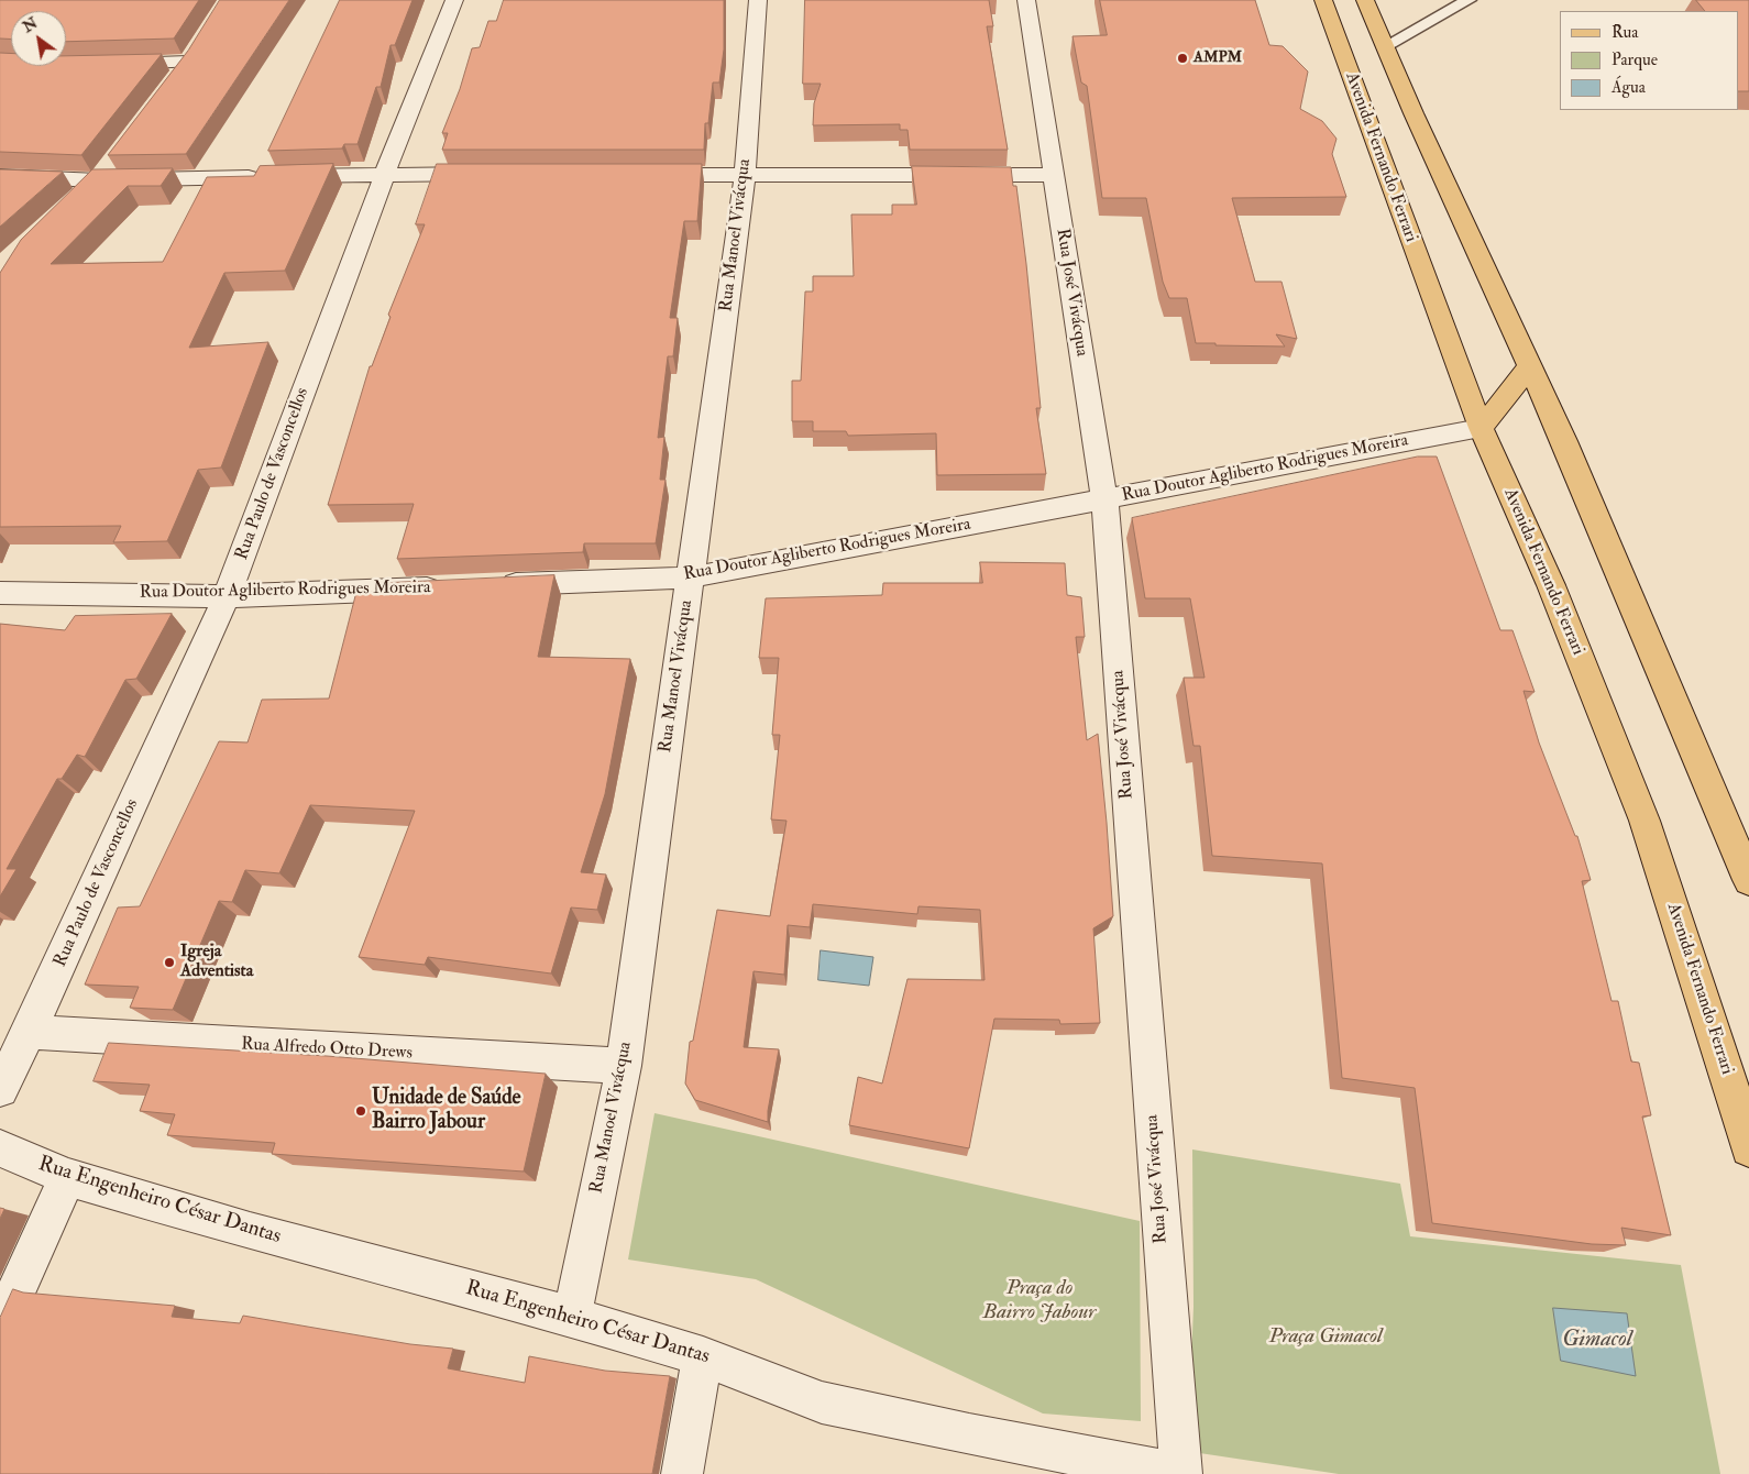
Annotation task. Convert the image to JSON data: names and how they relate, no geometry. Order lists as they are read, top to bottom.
{
  "streets": {
    "main road": ["Avenida Fernando Ferrari"],
    "street": [
      "Rua Manoel Vivácqua",
      "Rua José Vivácqua",
      "Rua Doutor Agliberto Rodrigues Moreira",
      "Rua Paulo de Vasconcellos",
      "Rua Alfredo Otto Drews",
      "Rua Engenheiro César Dantas"
    ]
  },
  "crossings": [
    ["Avenida Fernando Ferrari", "Rua Doutor Agliberto Rodrigues Moreira"],
    ["Rua Manoel Vivácqua", "Rua Doutor Agliberto Rodrigues Moreira"],
    ["Rua Manoel Vivácqua", "Rua Alfredo Otto Drews"],
    ["Rua Manoel Vivácqua", "Rua Engenheiro César Dantas"],
    ["Rua José Vivácqua", "Rua Doutor Agliberto Rodrigues Moreira"],
    ["Rua José Vivácqua", "Rua Engenheiro César Dantas"],
    ["Rua Doutor Agliberto Rodrigues Moreira", "Rua Paulo de Vasconcellos"],
    ["Rua Paulo de Vasconcellos", "Rua Alfredo Otto Drews"]
  ],
  "water": ["Gimacol"],
  "parks": ["Praça do Bairro Jabour", "Praça Gimacol"],
  "places": ["AMPM", "Igreja Adventista", "Unidade de Saúde Bairro Jabour"],
  "legend": ["Rua", "Parque", "Água"],
  "north": "top left"
}
